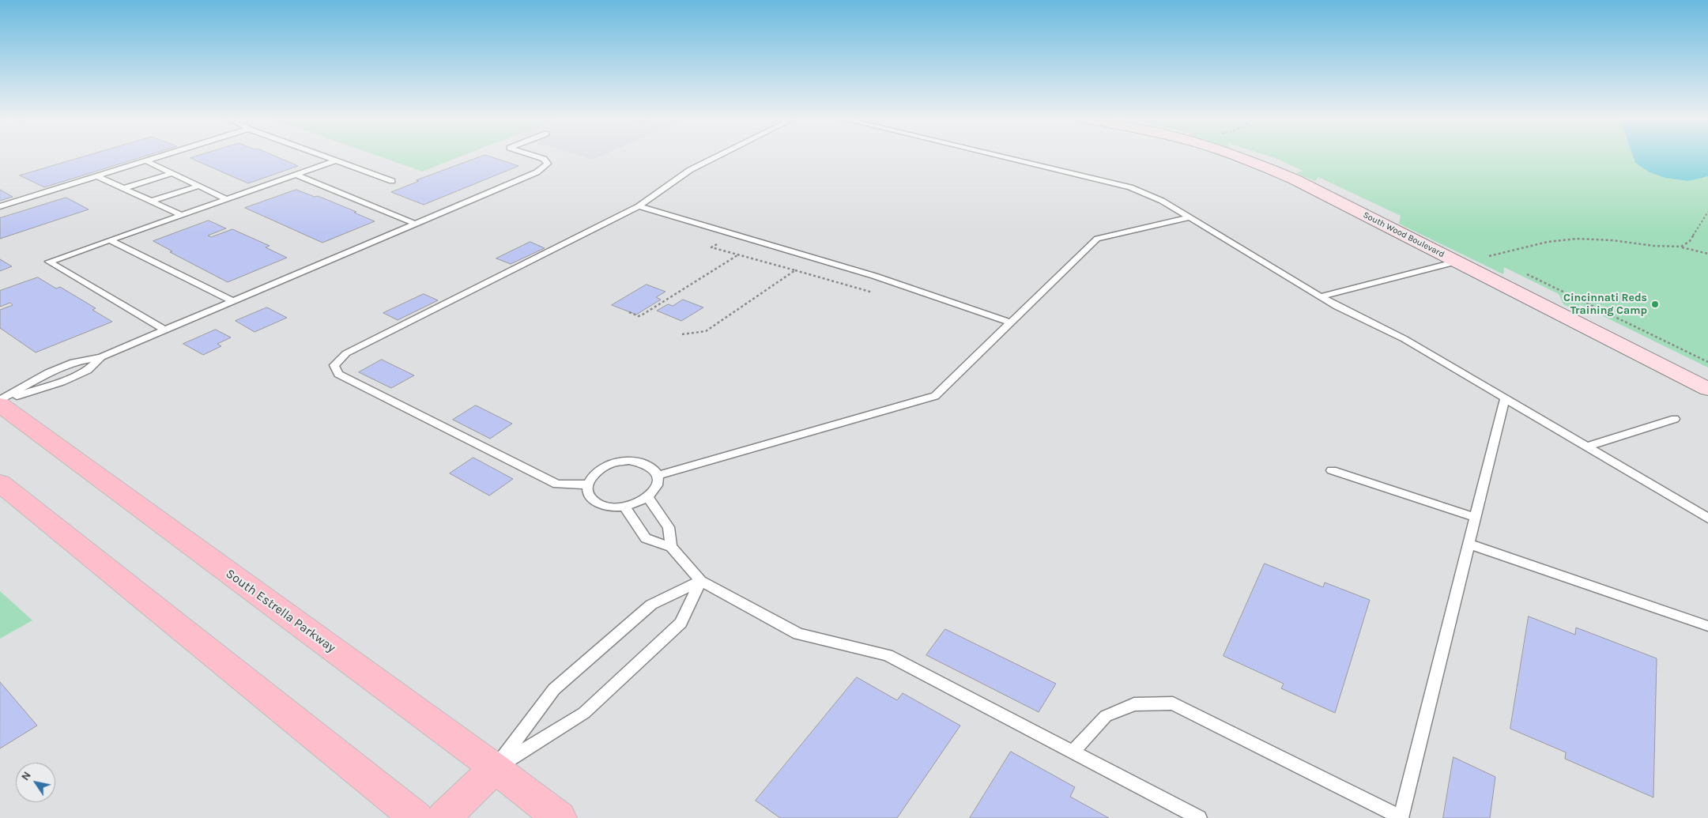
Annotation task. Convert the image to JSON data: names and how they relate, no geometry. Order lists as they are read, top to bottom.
{
  "streets": {
    "main road": ["South Estrella Parkway"],
    "street": ["South Wood Boulevard"]
  },
  "places": ["Cincinnati Reds Training Camp"],
  "north": "top left"
}
